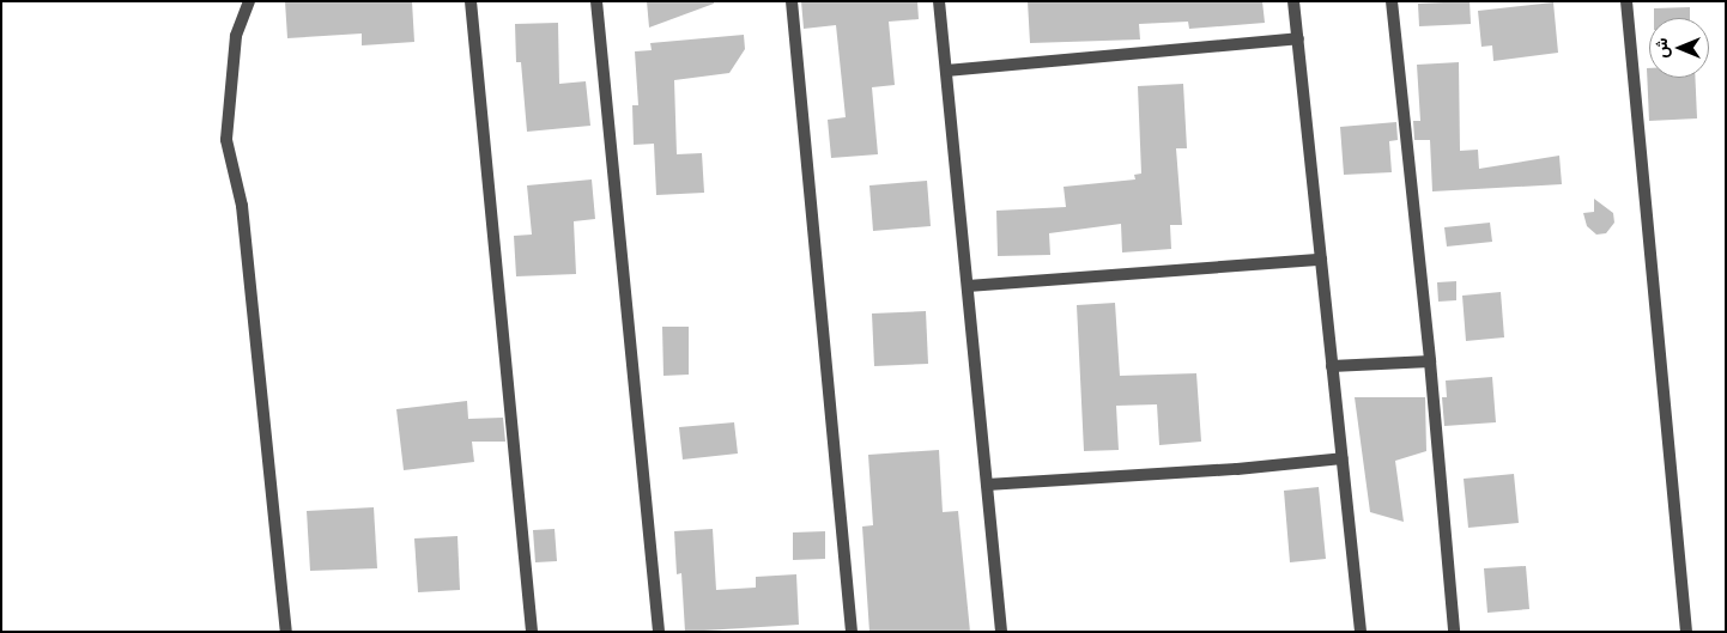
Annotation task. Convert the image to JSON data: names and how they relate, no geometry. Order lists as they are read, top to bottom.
{
  "north": "left"
}
